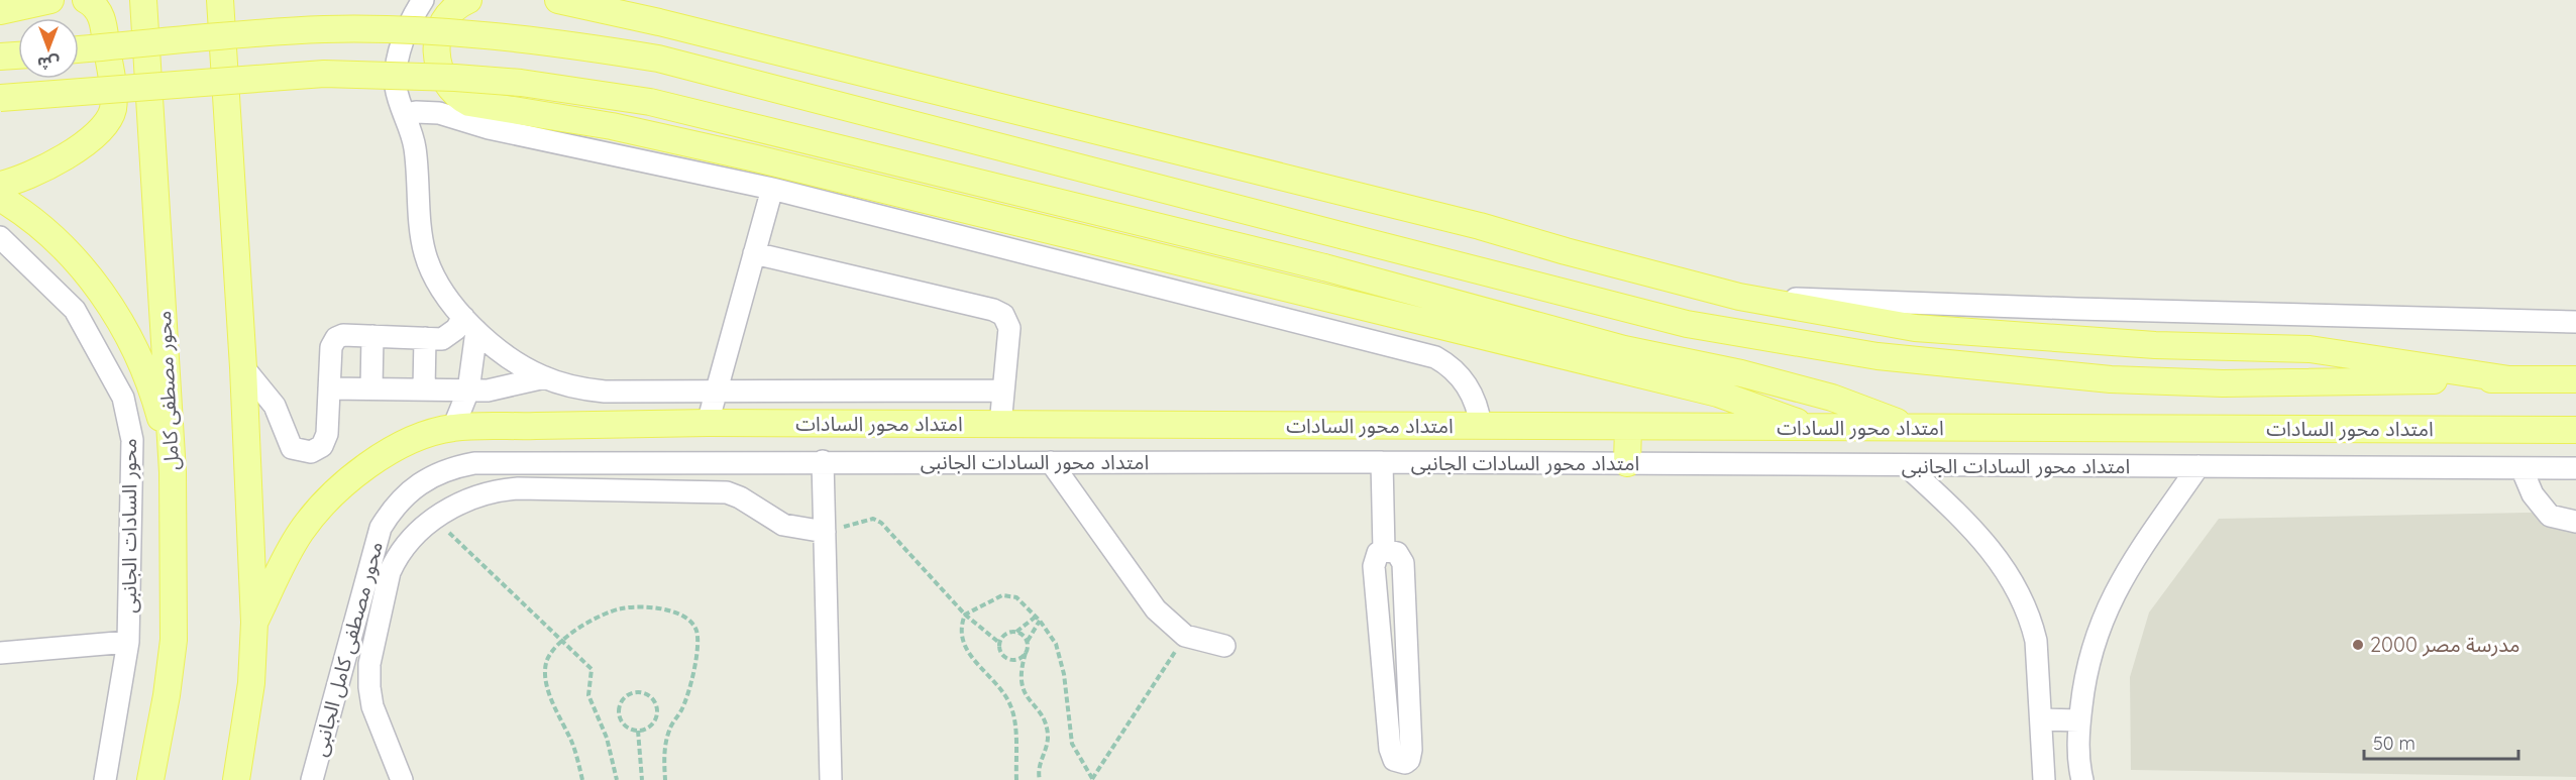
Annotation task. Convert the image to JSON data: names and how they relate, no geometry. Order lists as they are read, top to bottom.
{
  "streets": {
    "main road": ["محور مصطفى كامل", "امتداد محور السادات"],
    "street": ["امتداد محور السادات الجانبى", "محور السادات الجانبى", "محور مصطفى كامل الجانبى"]
  },
  "crossings": [
    ["امتداد محور السادات الجانبى", "محور مصطفى كامل الجانبى"]
  ],
  "places": ["مدرسة مصر 2000"],
  "scale_bar": "50 m",
  "north": "bottom"
}
